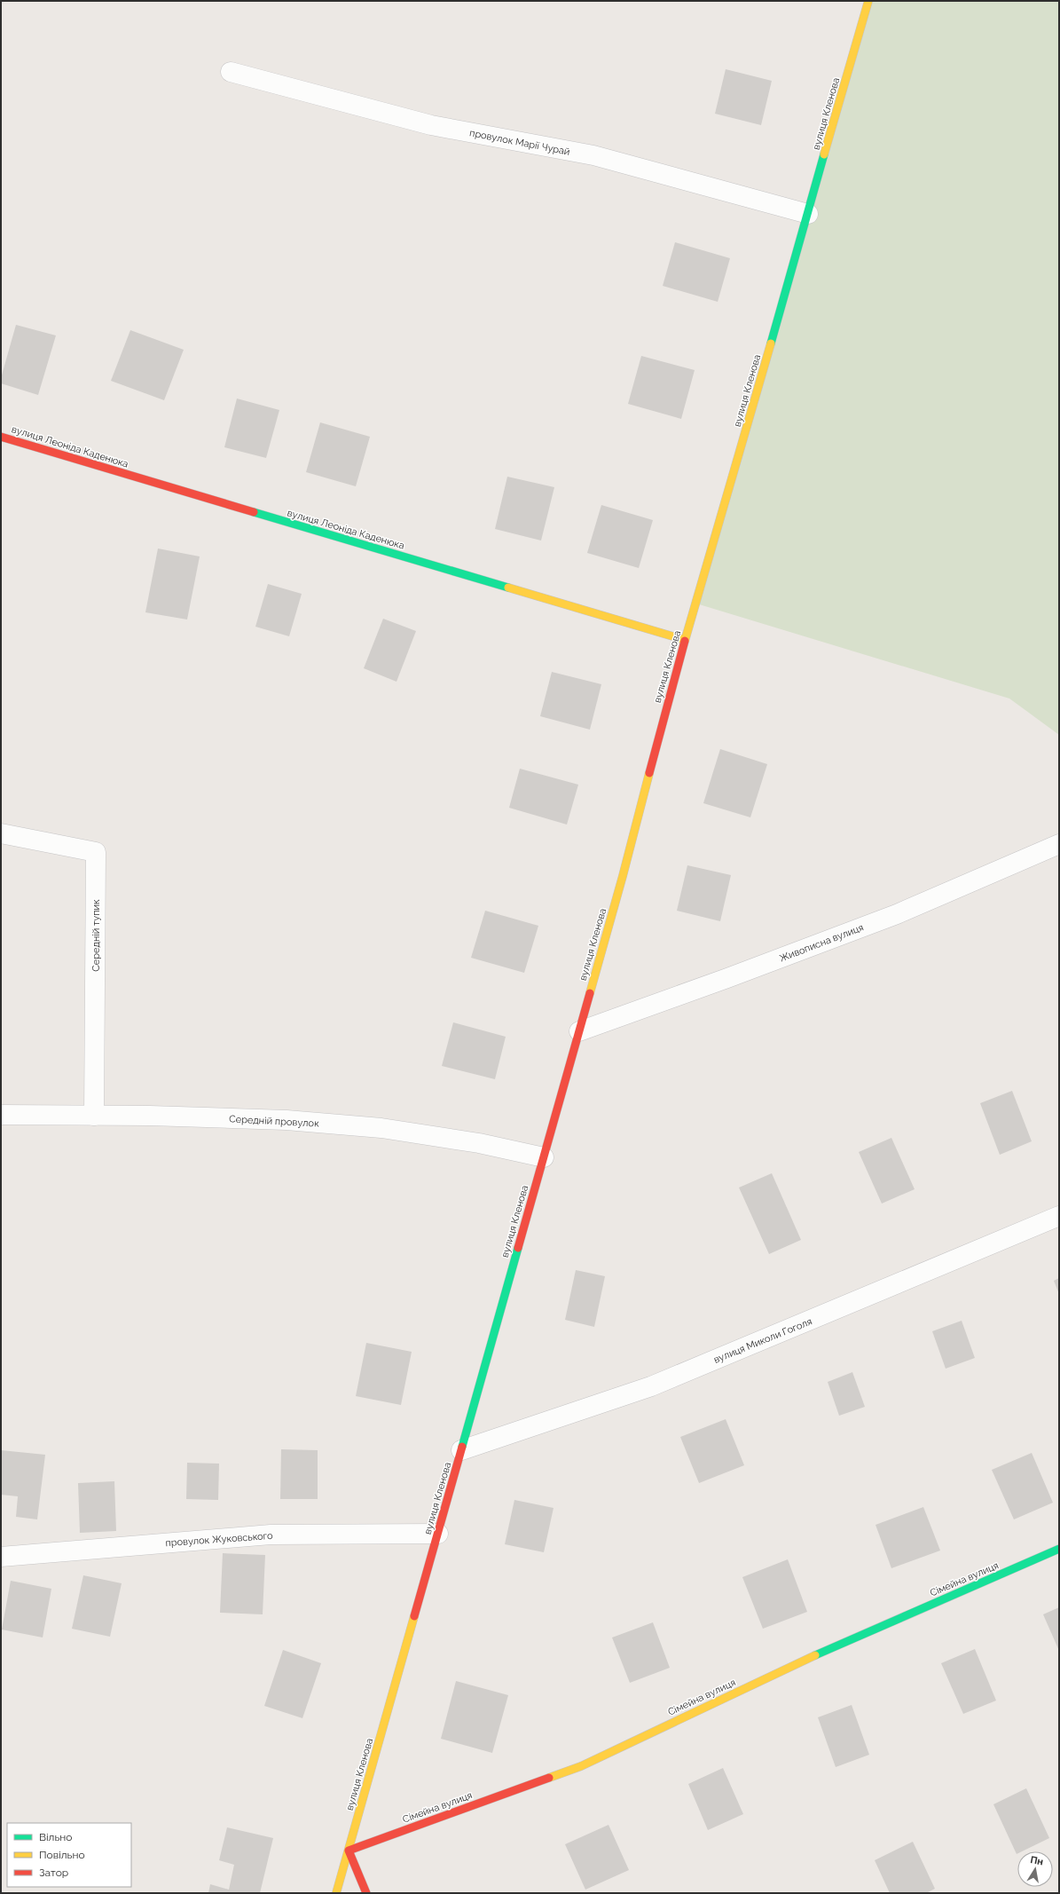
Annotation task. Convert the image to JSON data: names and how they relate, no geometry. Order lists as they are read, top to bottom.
{
  "streets": {
    "street": [
      "вулиця Кленова",
      "провулок Марії Чурай",
      "вулиця Леоніда Каденюка",
      "Середній тупик",
      "Живописна вулиця",
      "Середній провулок",
      "вулиця Миколи Гоголя",
      "провулок Жуковського",
      "Сімейна вулиця"
    ]
  },
  "crossings": [
    ["вулиця Кленова", "провулок Марії Чурай"],
    ["вулиця Кленова", "вулиця Леоніда Каденюка"],
    ["вулиця Кленова", "Живописна вулиця"],
    ["вулиця Кленова", "Середній провулок"],
    ["вулиця Кленова", "вулиця Миколи Гоголя"],
    ["вулиця Кленова", "провулок Жуковського"],
    ["вулиця Кленова", "Сімейна вулиця"],
    ["Середній тупик", "Середній провулок"]
  ],
  "legend": ["Вільно", "Повільно", "Затор"],
  "north": "top"
}
